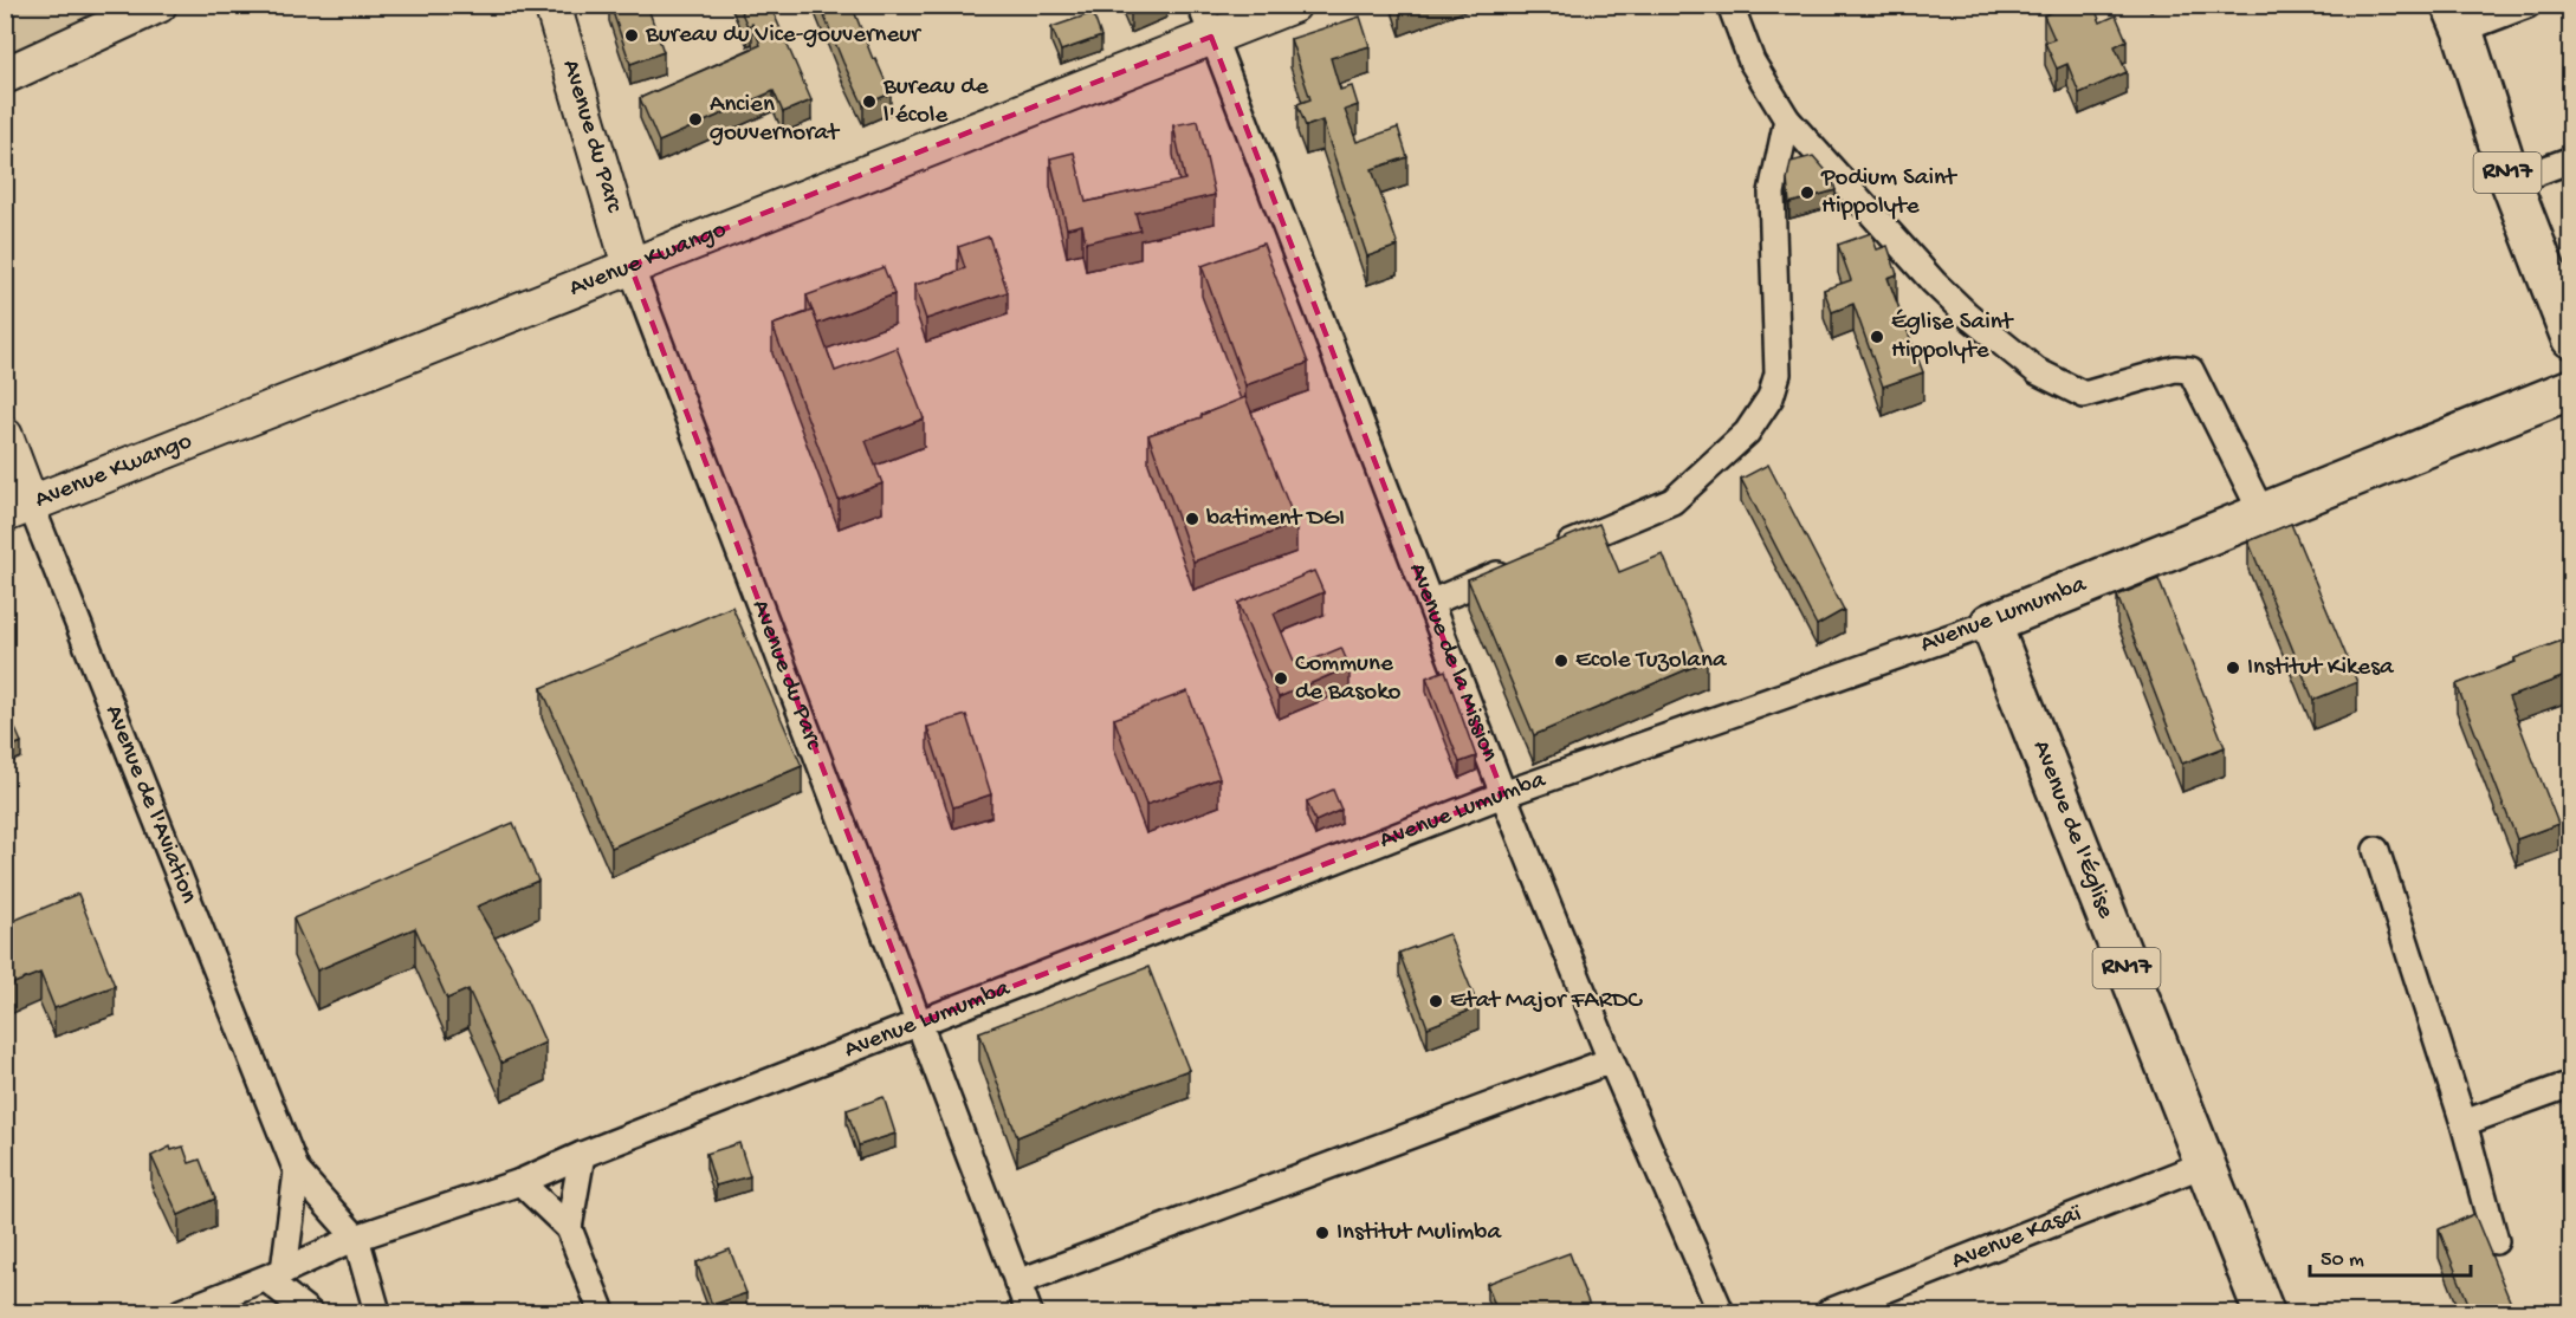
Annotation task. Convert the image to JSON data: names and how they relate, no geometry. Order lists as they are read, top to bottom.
{
  "streets": {
    "main road": ["RN17", "Avenue Lumumba", "Avenue de l'Église"],
    "street": [
      "Avenue du Parc",
      "Avenue Kwango",
      "Avenue de la Mission",
      "Avenue de l'Aviation",
      "Avenue Kasaï"
    ]
  },
  "crossings": [
    ["Avenue du Parc", "Avenue Kwango"],
    ["Avenue du Parc", "Avenue Lumumba"],
    ["Avenue Kwango", "Avenue de la Mission"],
    ["Avenue Kwango", "Avenue de l'Aviation"],
    ["Avenue Lumumba", "Avenue de la Mission"],
    ["Avenue Lumumba", "Avenue de l'Aviation"],
    ["Avenue Lumumba", "Avenue de l'Église"],
    ["Avenue de l'Église", "Avenue Kasaï"]
  ],
  "places": [
    "Bureau du Vice-gouverneur",
    "Bureau de l'école",
    "Ancien gouvernorat",
    "Podium Saint Hippolyte",
    "Église Saint Hippolyte",
    "batiment DGI",
    "Ecole Tuzolana",
    "Institut Kikesa",
    "Commune de Basoko",
    "Etat Major FARDC",
    "Institut Mulimba"
  ],
  "scale_bar": "50 m"
}
